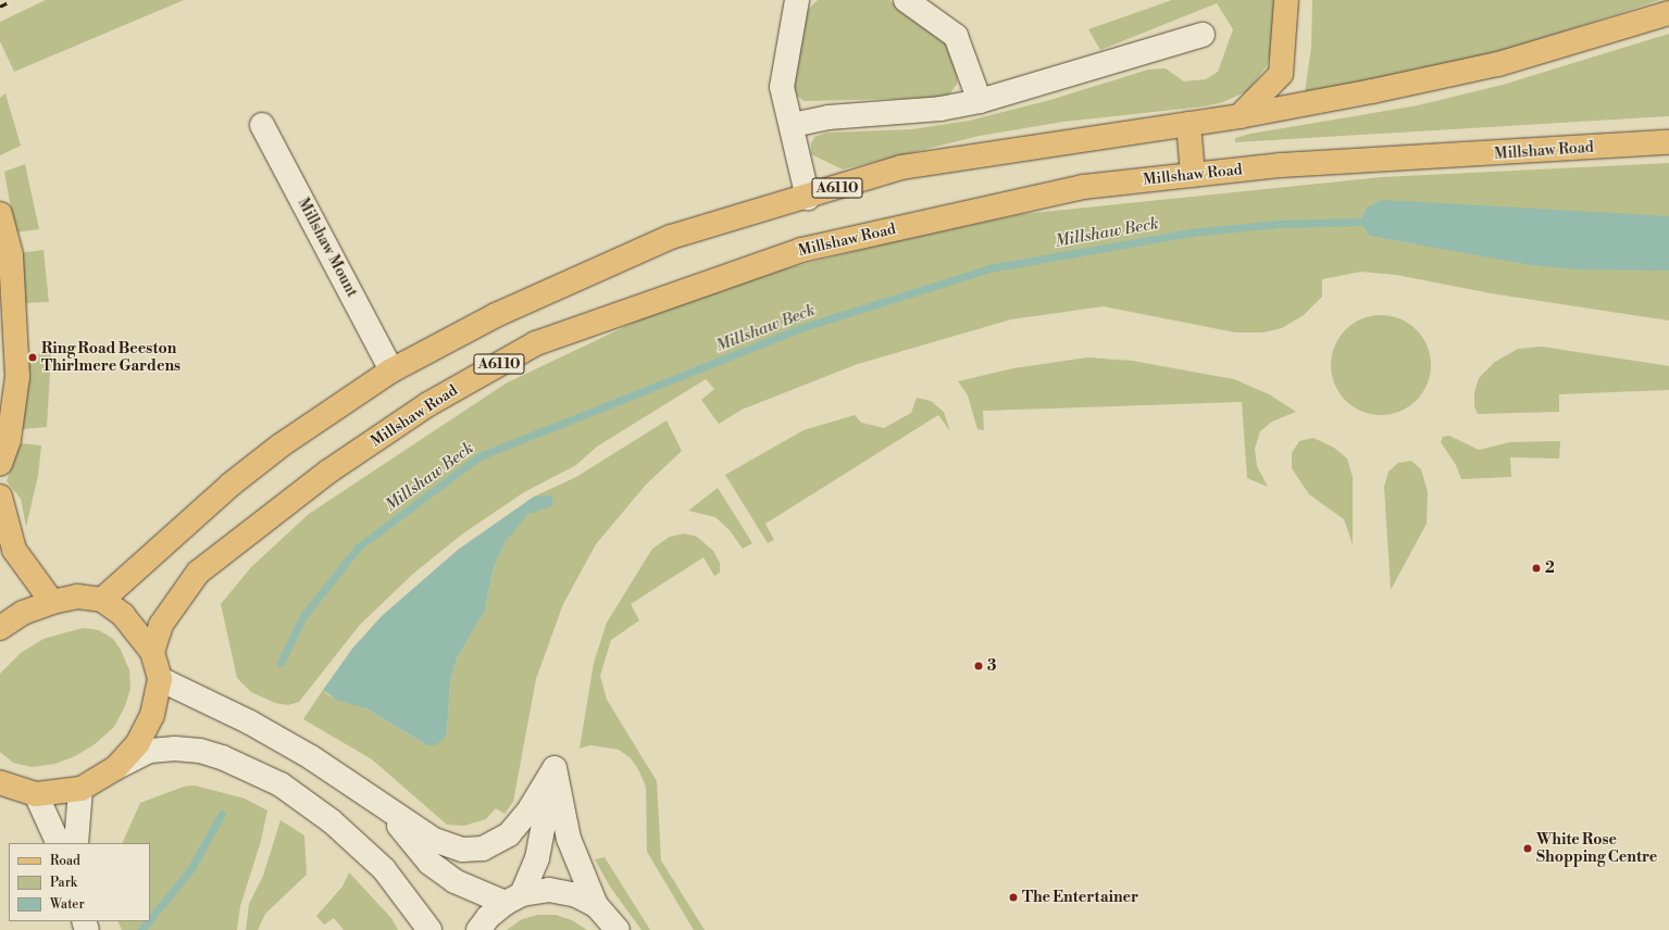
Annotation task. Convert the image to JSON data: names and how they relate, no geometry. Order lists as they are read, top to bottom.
{
  "streets": {
    "main road": ["Millshaw Road", "A6110"],
    "street": ["Millshaw Mount"]
  },
  "crossings": [
    ["A6110", "Millshaw Mount"]
  ],
  "water": ["Millshaw Beck"],
  "places": [
    "Ring Road Beeston Thirlmere Gardens",
    "2",
    "3",
    "White Rose Shopping Centre",
    "The Entertainer"
  ],
  "legend": ["Road", "Park", "Water"]
}
